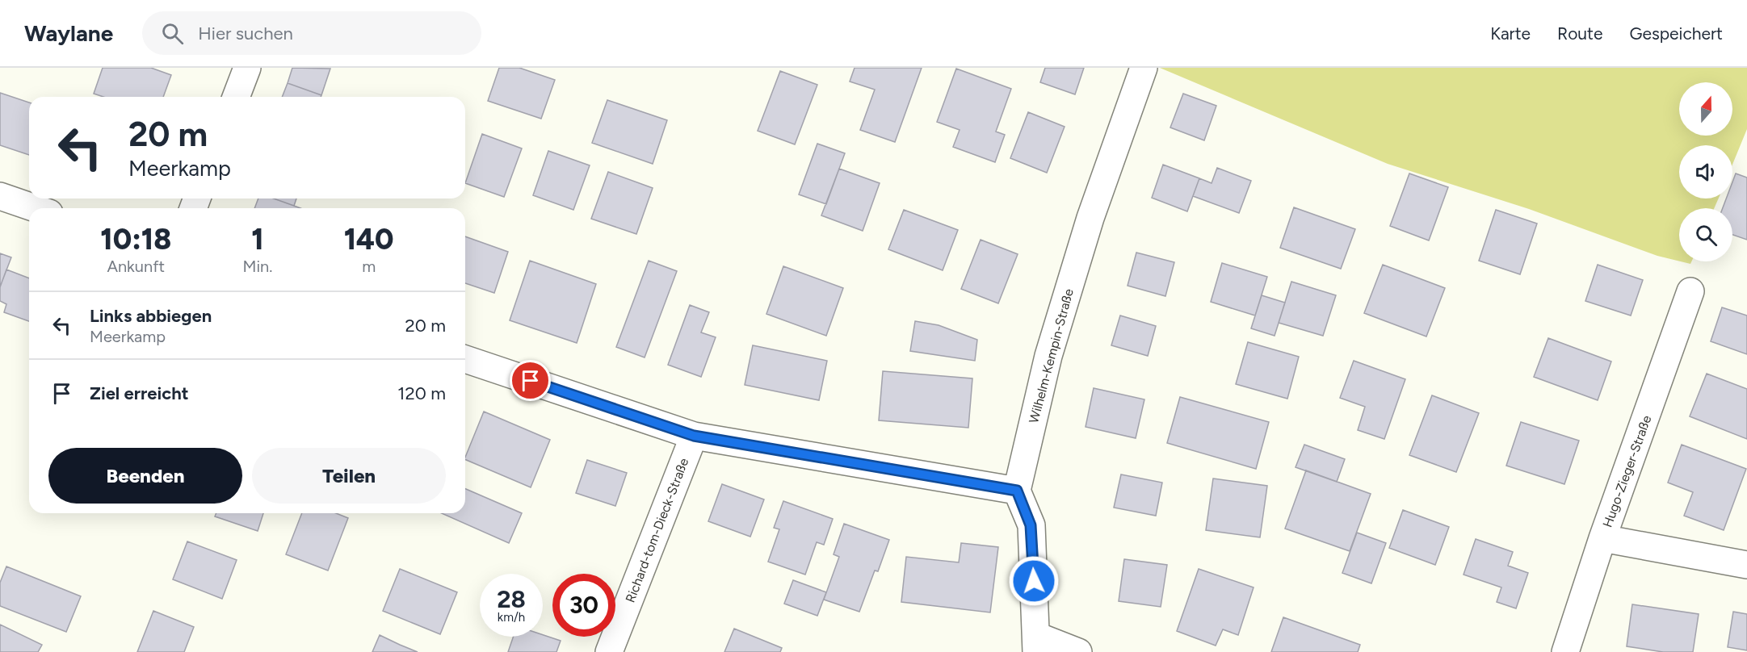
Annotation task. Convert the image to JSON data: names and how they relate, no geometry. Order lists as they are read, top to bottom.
{
  "streets": {
    "street": ["Wilhelm-Kempin-Straße", "Hugo-Zieger-Straße", "Richard-tom-Dieck-Straße"]
  },
  "north": "top",
  "page": {
    "header": "Waylane",
    "search": "Hier suchen",
    "nav": ["Karte", "Route", "Gespeichert"],
    "turn": ["20 m", "Meerkamp"],
    "eta": [
      "10:18",
      "Ankunft",
      "1",
      "Min.",
      "140",
      "m"
    ],
    "list": [
      {
        "name": "Links abbiegen",
        "note": "Meerkamp",
        "value": "20 m"
      },
      {
        "name": "Ziel erreicht",
        "value": "120 m"
      }
    ],
    "buttons": ["Beenden", "Teilen"],
    "speed": "28 km/h",
    "limit": "30"
  }
}
